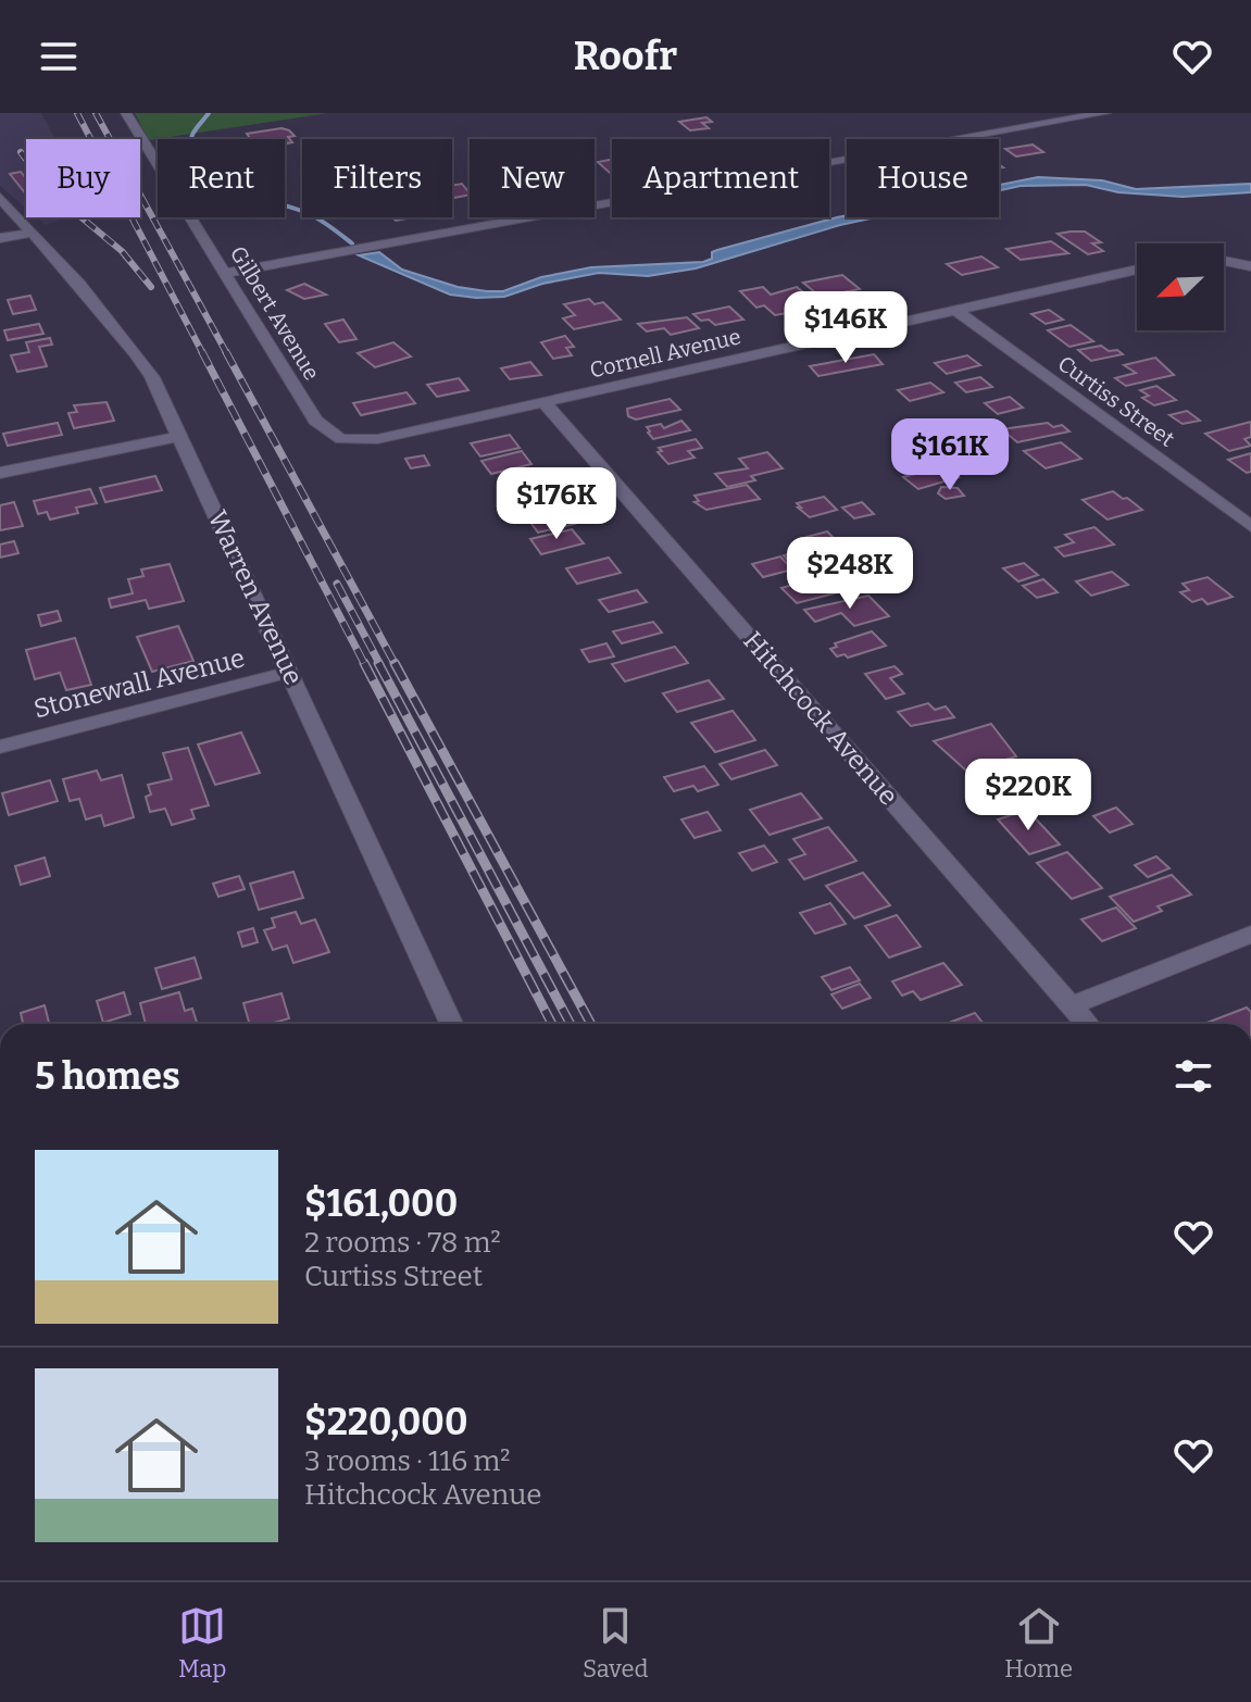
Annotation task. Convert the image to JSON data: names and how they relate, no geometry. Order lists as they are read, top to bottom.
{
  "streets": {
    "street": [
      "Gilbert Avenue",
      "Cornell Avenue",
      "Curtiss Street",
      "Warren Avenue",
      "Stonewall Avenue",
      "Hitchcock Avenue"
    ]
  },
  "crossings": [
    ["Gilbert Avenue", "Cornell Avenue"],
    ["Cornell Avenue", "Curtiss Street"],
    ["Cornell Avenue", "Hitchcock Avenue"],
    ["Warren Avenue", "Stonewall Avenue"]
  ],
  "north": "bottom left",
  "page": {
    "header": "Roofr",
    "chip": [
      "Buy",
      "Rent",
      "Filters",
      "New",
      "Apartment",
      "House"
    ],
    "price": [
      "$146K",
      "$161K",
      "$176K",
      "$248K",
      "$220K"
    ],
    "heading": "5 homes",
    "list": [
      {
        "name": "$161,000",
        "note": "2 rooms · 78 m² · Curtiss Street"
      },
      {
        "name": "$220,000",
        "note": "3 rooms · 116 m² · Hitchcock Avenue"
      }
    ],
    "tabs": ["Map", "Saved", "Home"]
  }
}
